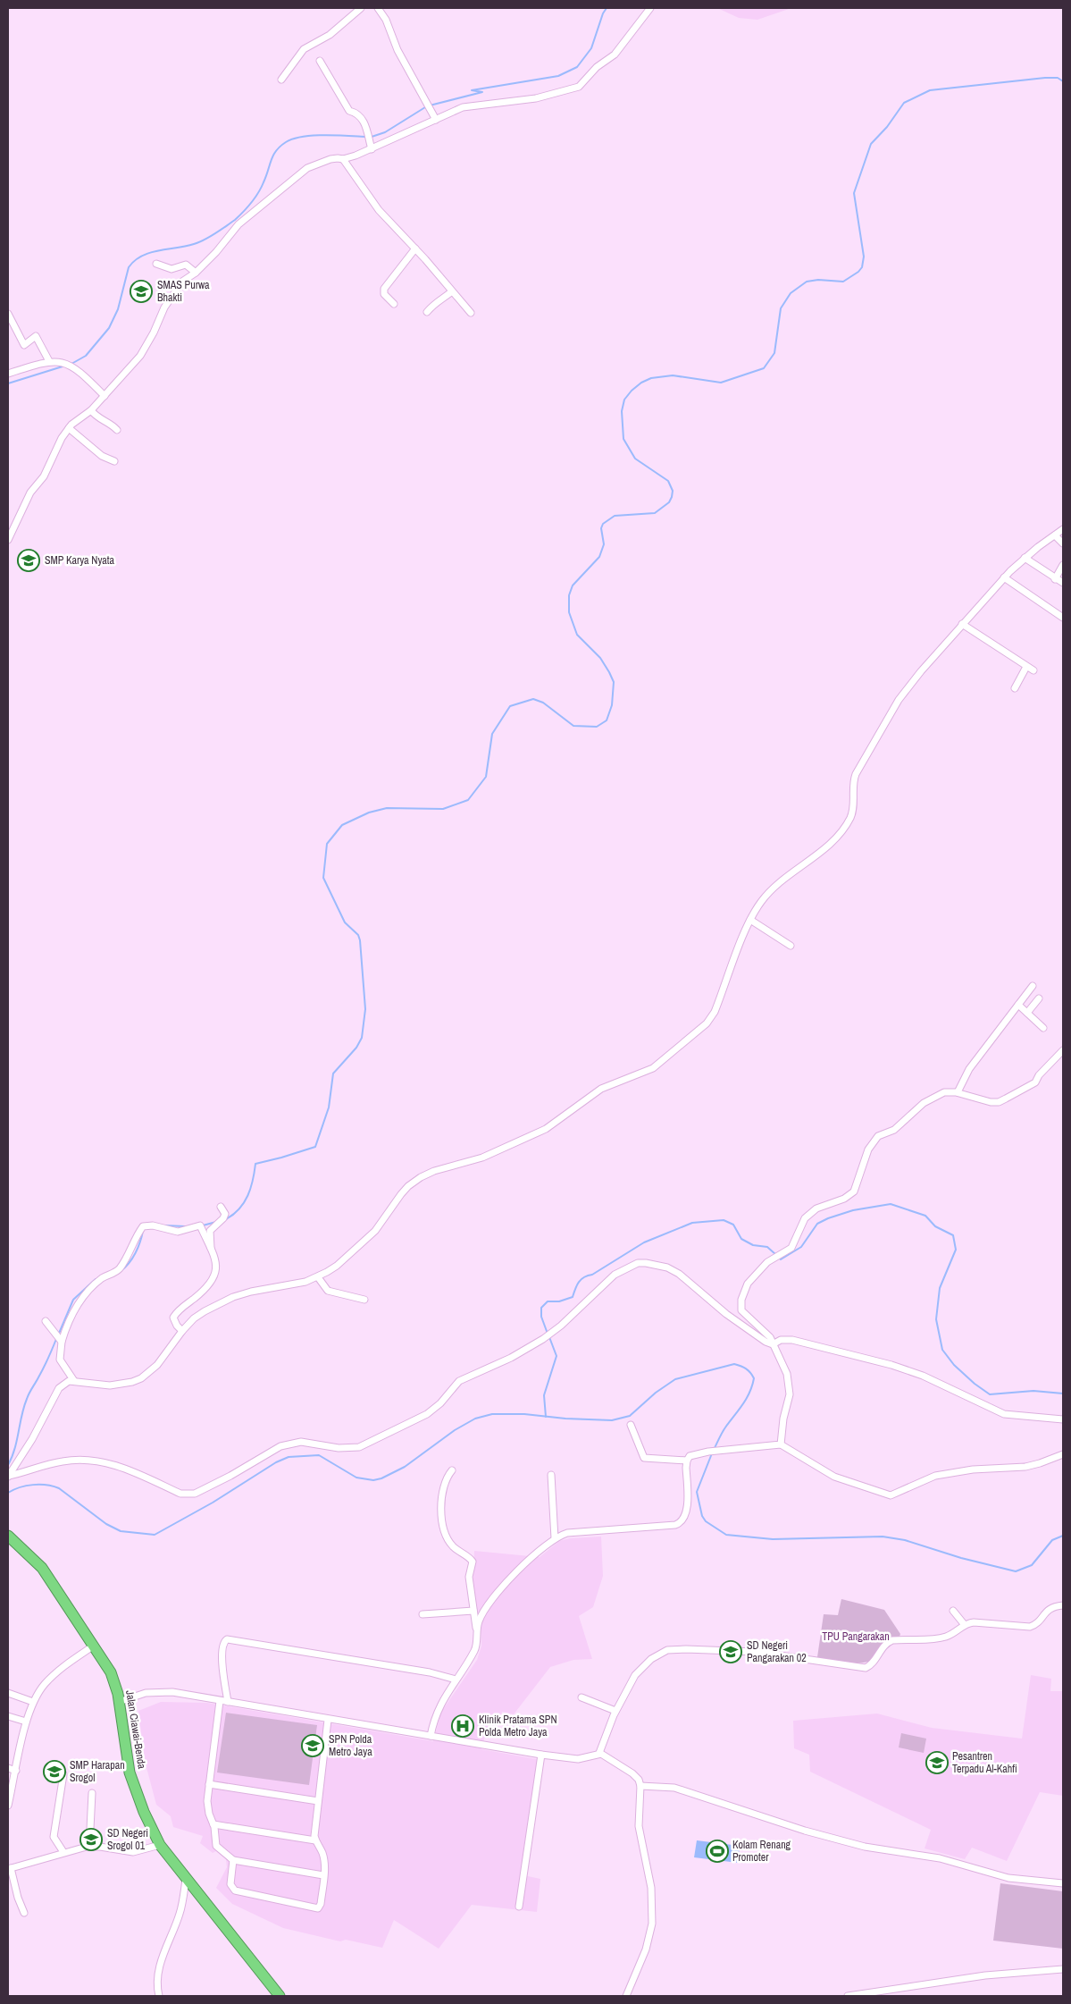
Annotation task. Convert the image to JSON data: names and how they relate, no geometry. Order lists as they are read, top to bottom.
{
  "streets": {
    "highway": ["Jalan Ciawai-Benda"]
  },
  "parks": ["TPU Pangarakan"],
  "places": {
    "school or university": [
      "SMAS Purwa Bhakti",
      "SMP Karya Nyata",
      "SD Negeri Pangarakan 02",
      "SPN Polda Metro Jaya",
      "Pesantren Terpadu Al-Kahfi",
      "SMP Harapan Srogol",
      "SD Negeri Srogol 01"
    ],
    "hospital": ["Klinik Pratama SPN Polda Metro Jaya"],
    "sports": ["Kolam Renang Promoter"]
  }
}
